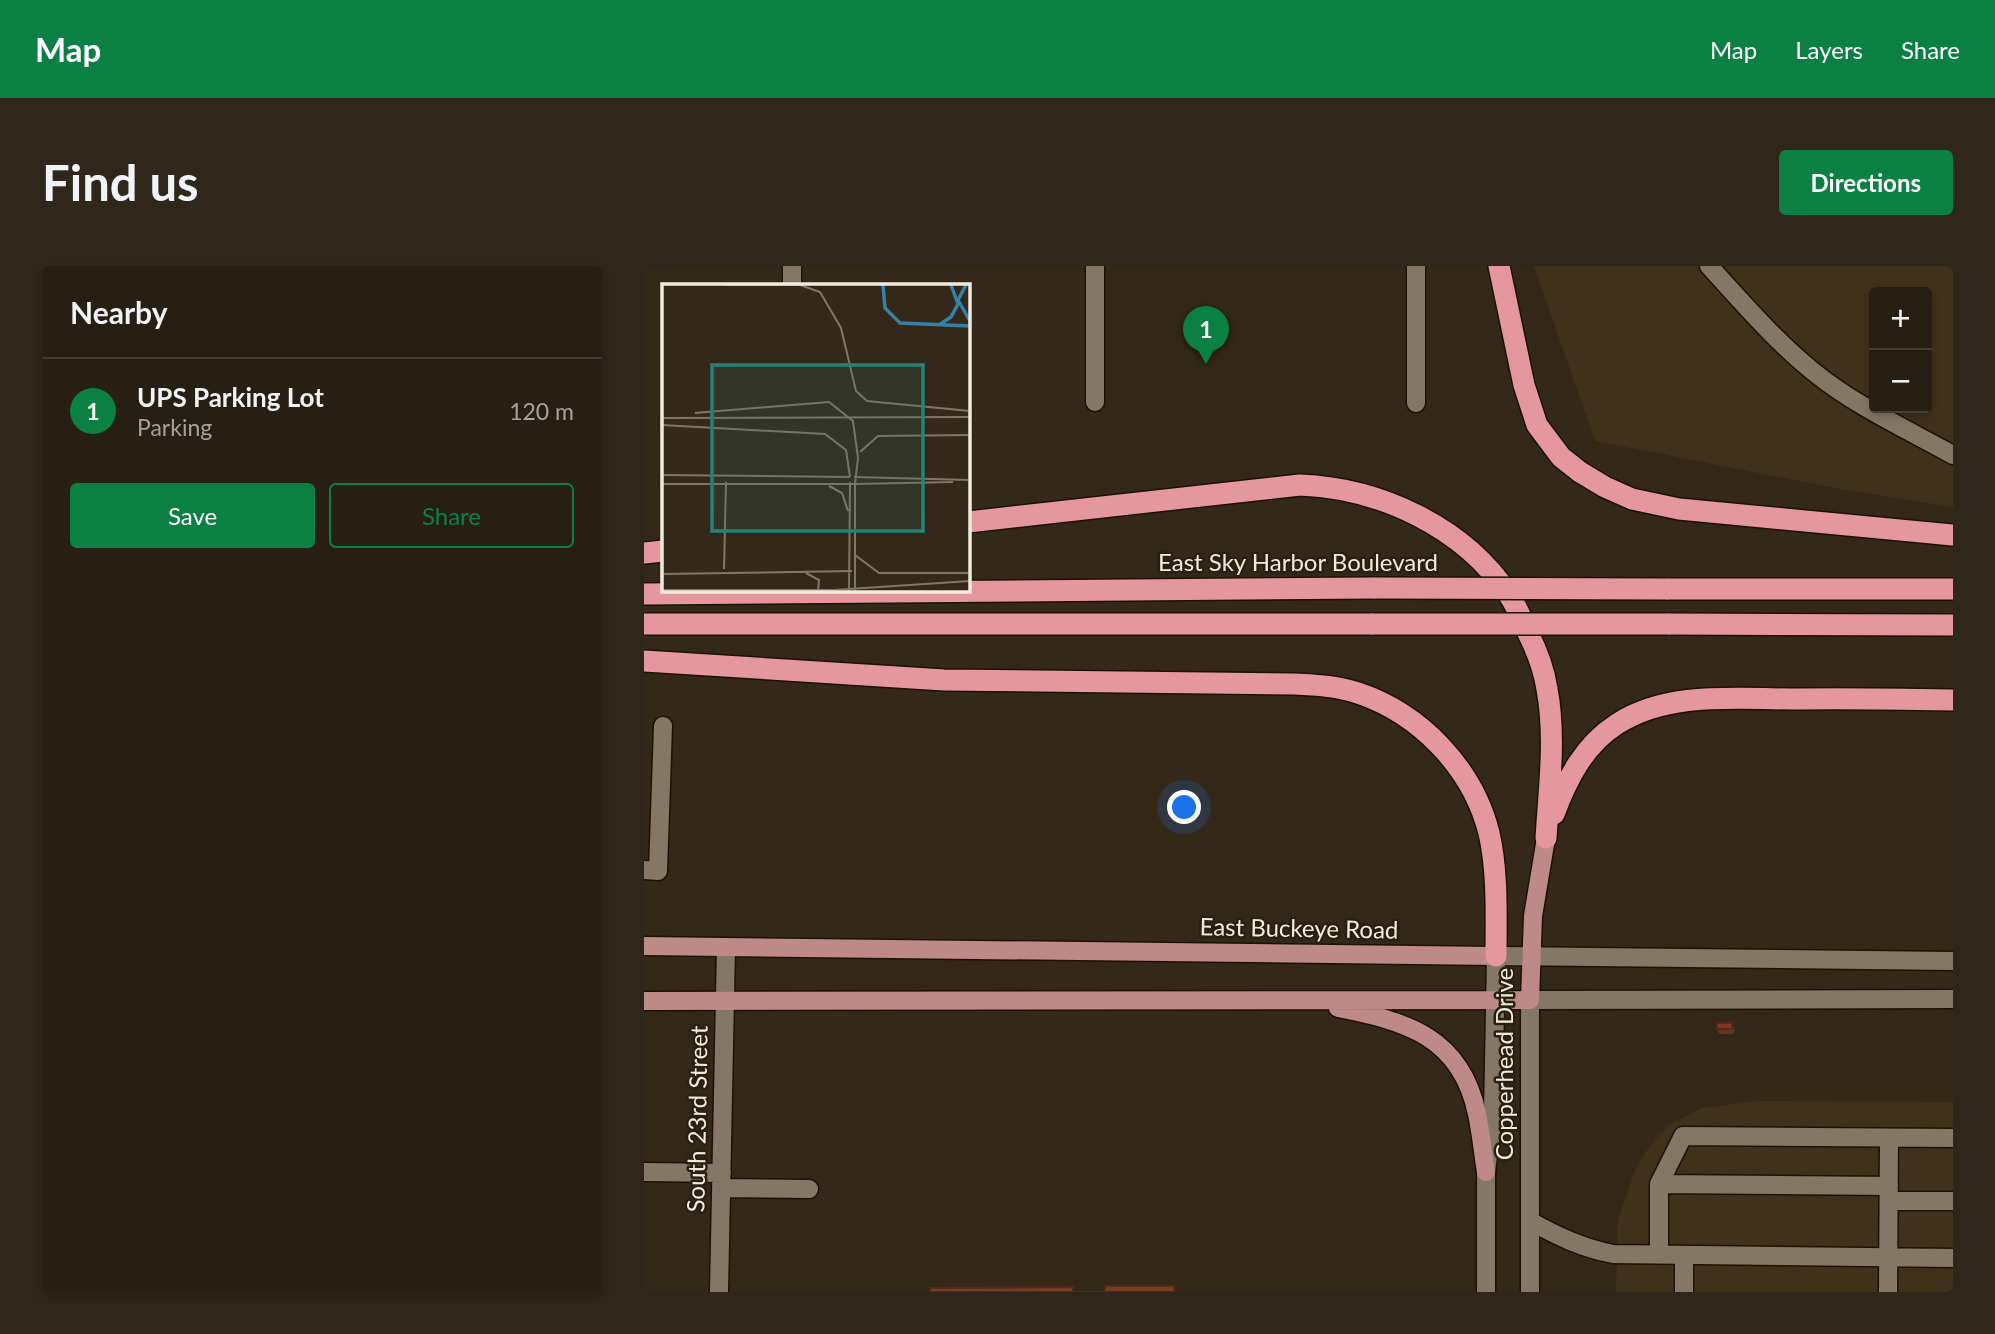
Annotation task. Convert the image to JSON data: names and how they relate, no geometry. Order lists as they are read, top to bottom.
{
  "streets": {
    "highway": ["East Sky Harbor Boulevard"],
    "main road": ["East Buckeye Road", "Copperhead Drive"],
    "street": ["South 23rd Street"]
  },
  "crossings": [
    ["East Buckeye Road", "Copperhead Drive"],
    ["East Buckeye Road", "South 23rd Street"]
  ],
  "page": {
    "header": "Map",
    "nav": ["Map", "Layers", "Share"],
    "buttons": [
      "Directions",
      ["Save", "Share"]
    ],
    "title": "Find us",
    "heading": "Nearby",
    "map_buttons": ["+", "−"],
    "pins": "1",
    "list": [
      {
        "mark": "1",
        "name": "UPS Parking Lot",
        "note": "Parking",
        "value": "120 m"
      }
    ]
  }
}
